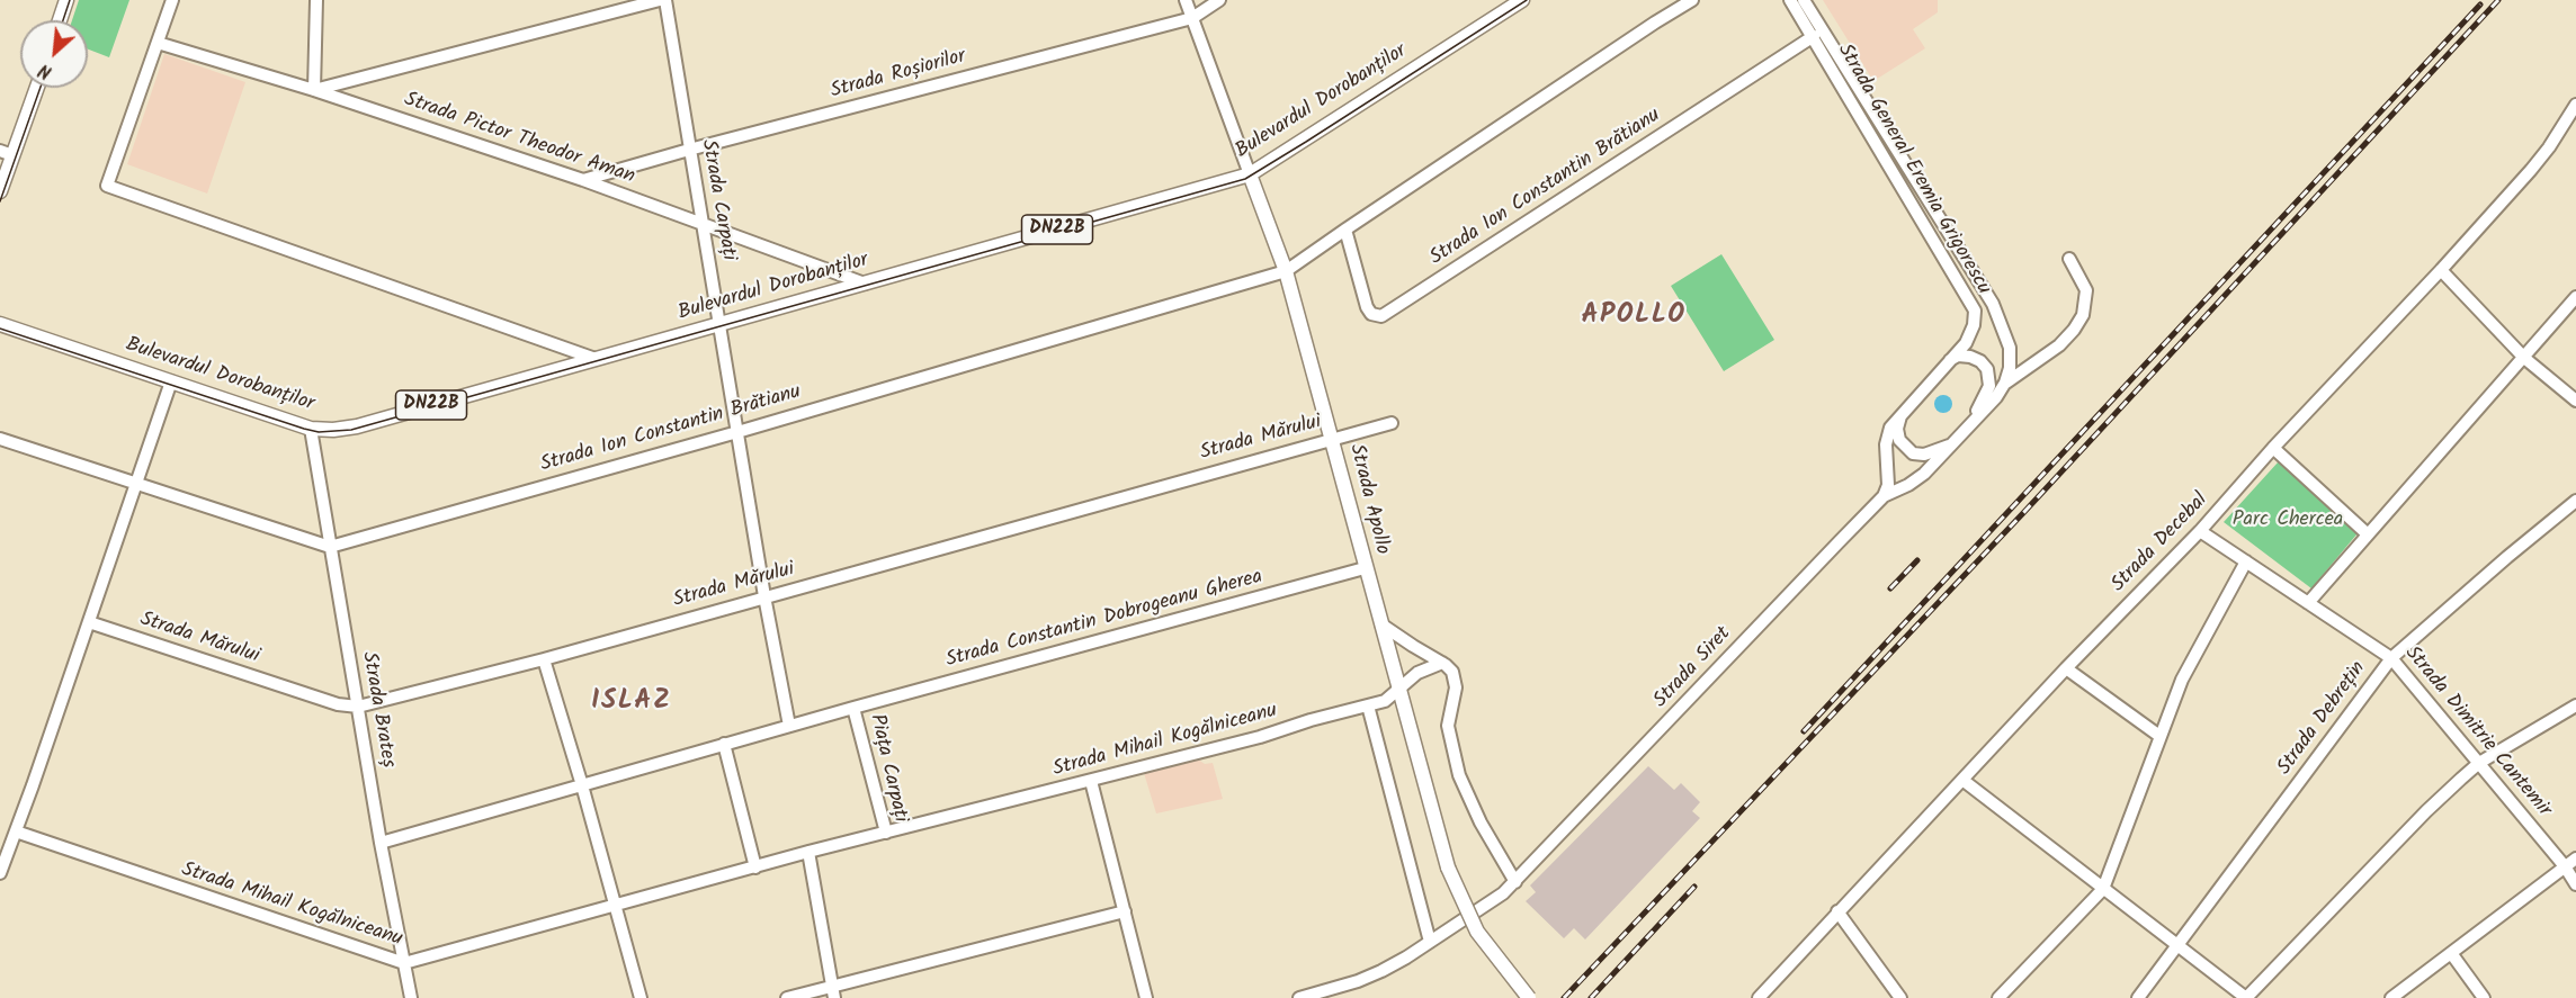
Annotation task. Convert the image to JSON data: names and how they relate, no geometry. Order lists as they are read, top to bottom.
{
  "streets": {
    "main road": ["Bulevardul Dorobanților", "DN22B", "Strada Apollo"],
    "street": [
      "Strada Roșiorilor",
      "Strada Pictor Theodor Aman",
      "Strada General Eremia Grigorescu",
      "Strada Ion Constantin Brătianu",
      "Strada Carpați",
      "Strada Mărului",
      "Strada Decebal",
      "Strada Constantin Dobrogeanu Gherea",
      "Strada Siret",
      "Strada Brateș",
      "Strada Debrețin",
      "Strada Dimitrie Cantemir",
      "Strada Mihail Kogălniceanu",
      "Piața Carpați"
    ]
  },
  "crossings": [
    ["Strada Roșiorilor", "Strada Pictor Theodor Aman"],
    ["Strada Roșiorilor", "Strada Carpați"],
    ["Strada Roșiorilor", "Strada Apollo"],
    ["Bulevardul Dorobanților", "Strada Pictor Theodor Aman"],
    ["Bulevardul Dorobanților", "Strada Carpați"],
    ["Bulevardul Dorobanților", "Strada Apollo"],
    ["Bulevardul Dorobanților", "Strada Brateș"],
    ["Strada Pictor Theodor Aman", "Strada Carpați"],
    ["Strada General Eremia Grigorescu", "Strada Ion Constantin Brătianu"],
    ["Strada General Eremia Grigorescu", "Strada Siret"],
    ["Strada Ion Constantin Brătianu", "Strada Carpați"],
    ["Strada Ion Constantin Brătianu", "Strada Apollo"],
    ["Strada Ion Constantin Brătianu", "Strada Brateș"],
    ["Strada Carpați", "Strada Mărului"],
    ["Strada Carpați", "Piața Carpați"],
    ["Strada Mărului", "Strada Apollo"],
    ["Strada Mărului", "Strada Brateș"],
    ["Strada Apollo", "Strada Constantin Dobrogeanu Gherea"],
    ["Strada Apollo", "Strada Mihail Kogălniceanu"],
    ["Strada Decebal", "Strada Dimitrie Cantemir"],
    ["Strada Constantin Dobrogeanu Gherea", "Piața Carpați"],
    ["Strada Brateș", "Strada Mihail Kogălniceanu"],
    ["Strada Debrețin", "Strada Dimitrie Cantemir"],
    ["Strada Mihail Kogălniceanu", "Piața Carpați"]
  ],
  "districts": ["APOLLO", "ISLAZ"],
  "parks": ["Parc Chercea"],
  "north": "bottom left"
}
